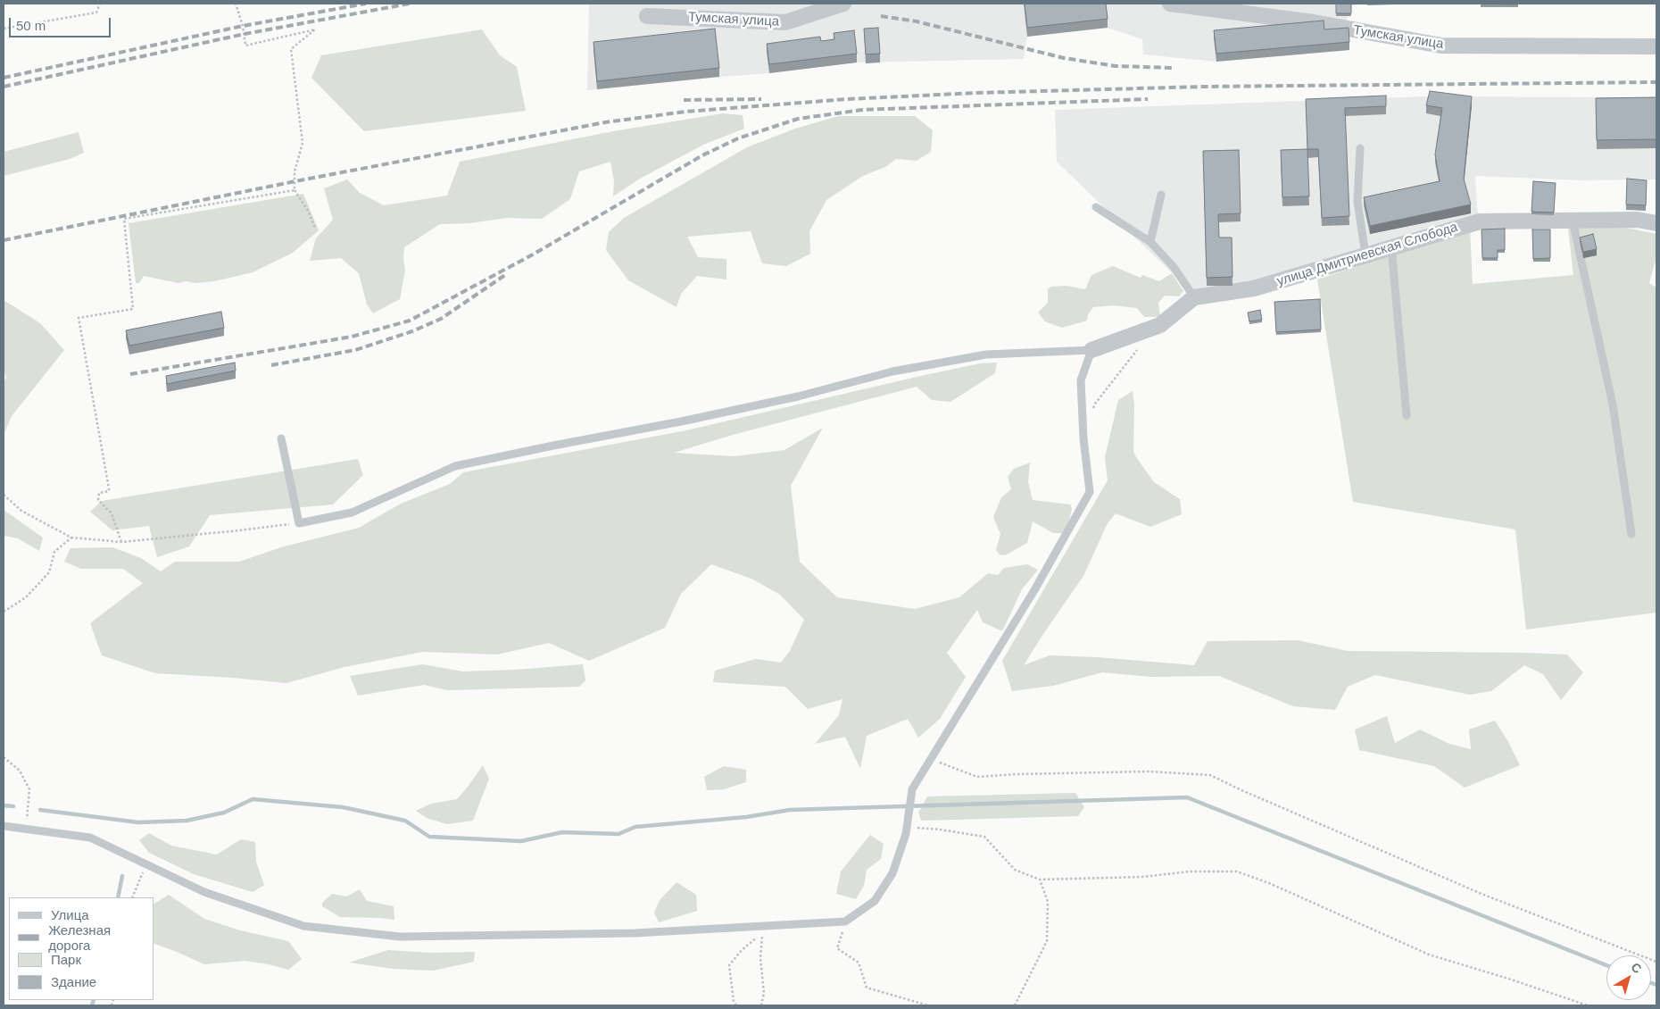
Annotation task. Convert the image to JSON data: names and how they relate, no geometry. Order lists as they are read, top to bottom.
{
  "streets": {
    "street": ["Тумская улица", "улица Дмитриевская Слобода"]
  },
  "legend": [
    "Улица",
    "Железная дорога",
    "Парк",
    "Здание"
  ],
  "scale_bar": "50 m",
  "north": "top right"
}
